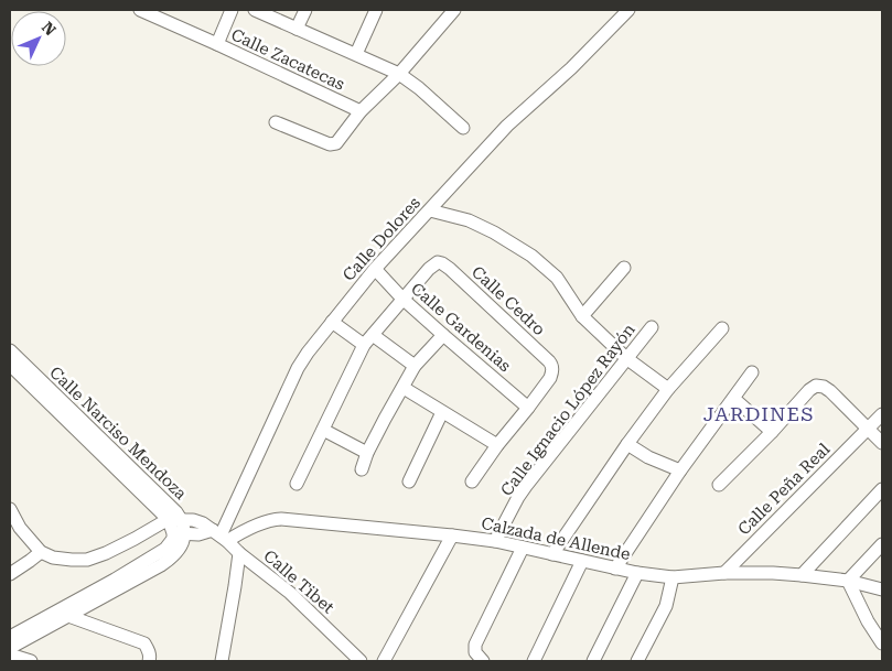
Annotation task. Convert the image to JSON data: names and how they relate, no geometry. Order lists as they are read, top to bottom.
{
  "streets": {
    "street": [
      "Calle Zacatecas",
      "Calle Dolores",
      "Calle Cedro",
      "Calle Gardenias",
      "Calle Ignacio López Rayón",
      "Calle Narciso Mendoza",
      "Calle Peña Real",
      "Calzada de Allende",
      "Calle Tibet"
    ]
  },
  "crossings": [
    ["Calle Dolores", "Calle Gardenias"],
    ["Calle Dolores", "Calzada de Allende"],
    ["Calle Dolores", "Calle Tibet"],
    ["Calle Cedro", "Calle Gardenias"],
    ["Calle Ignacio López Rayón", "Calzada de Allende"],
    ["Calle Narciso Mendoza", "Calle Tibet"],
    ["Calle Peña Real", "Calzada de Allende"],
    ["Calzada de Allende", "Calle Tibet"]
  ],
  "districts": ["JARDINES"],
  "north": "top right"
}
